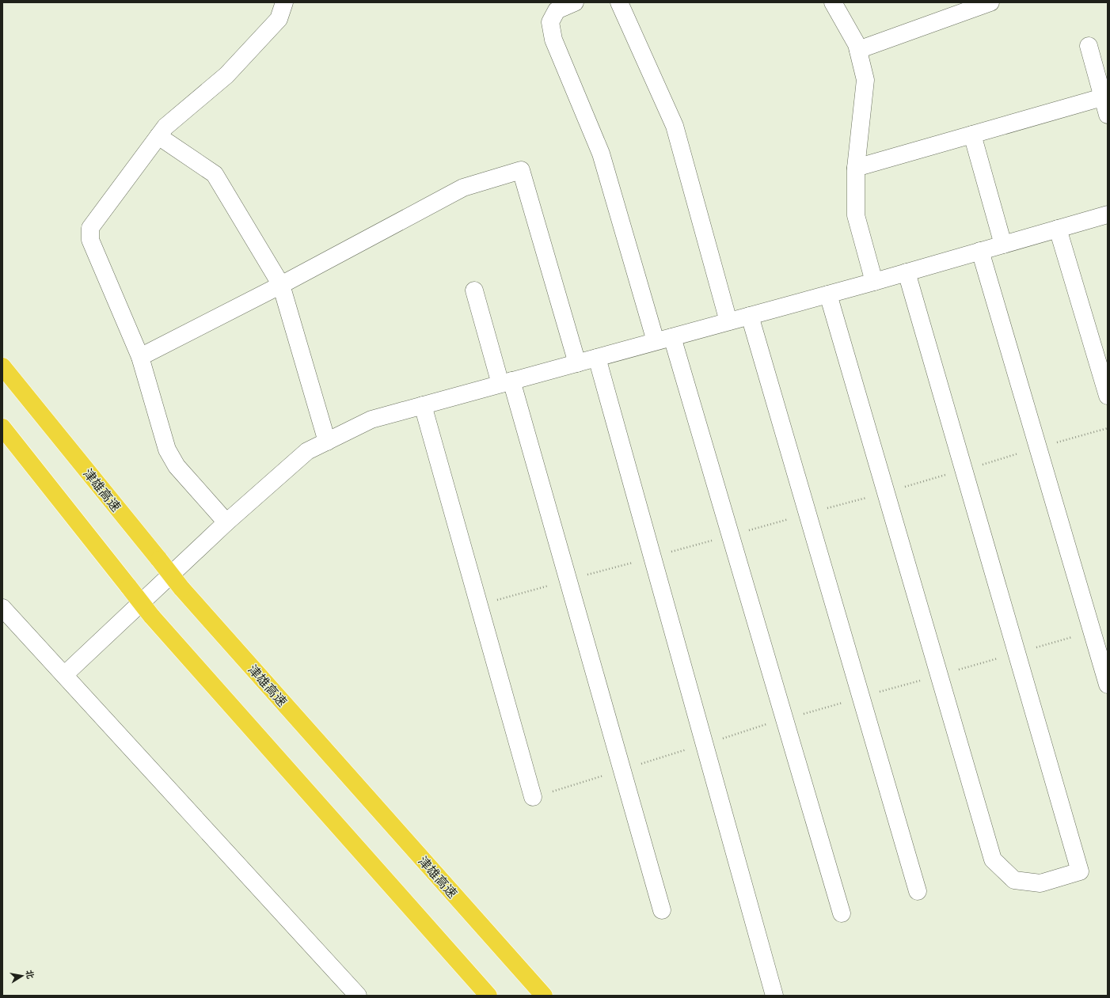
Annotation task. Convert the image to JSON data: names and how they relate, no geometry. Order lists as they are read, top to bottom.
{
  "streets": {
    "highway": ["津雄高速"]
  },
  "north": "right"
}
